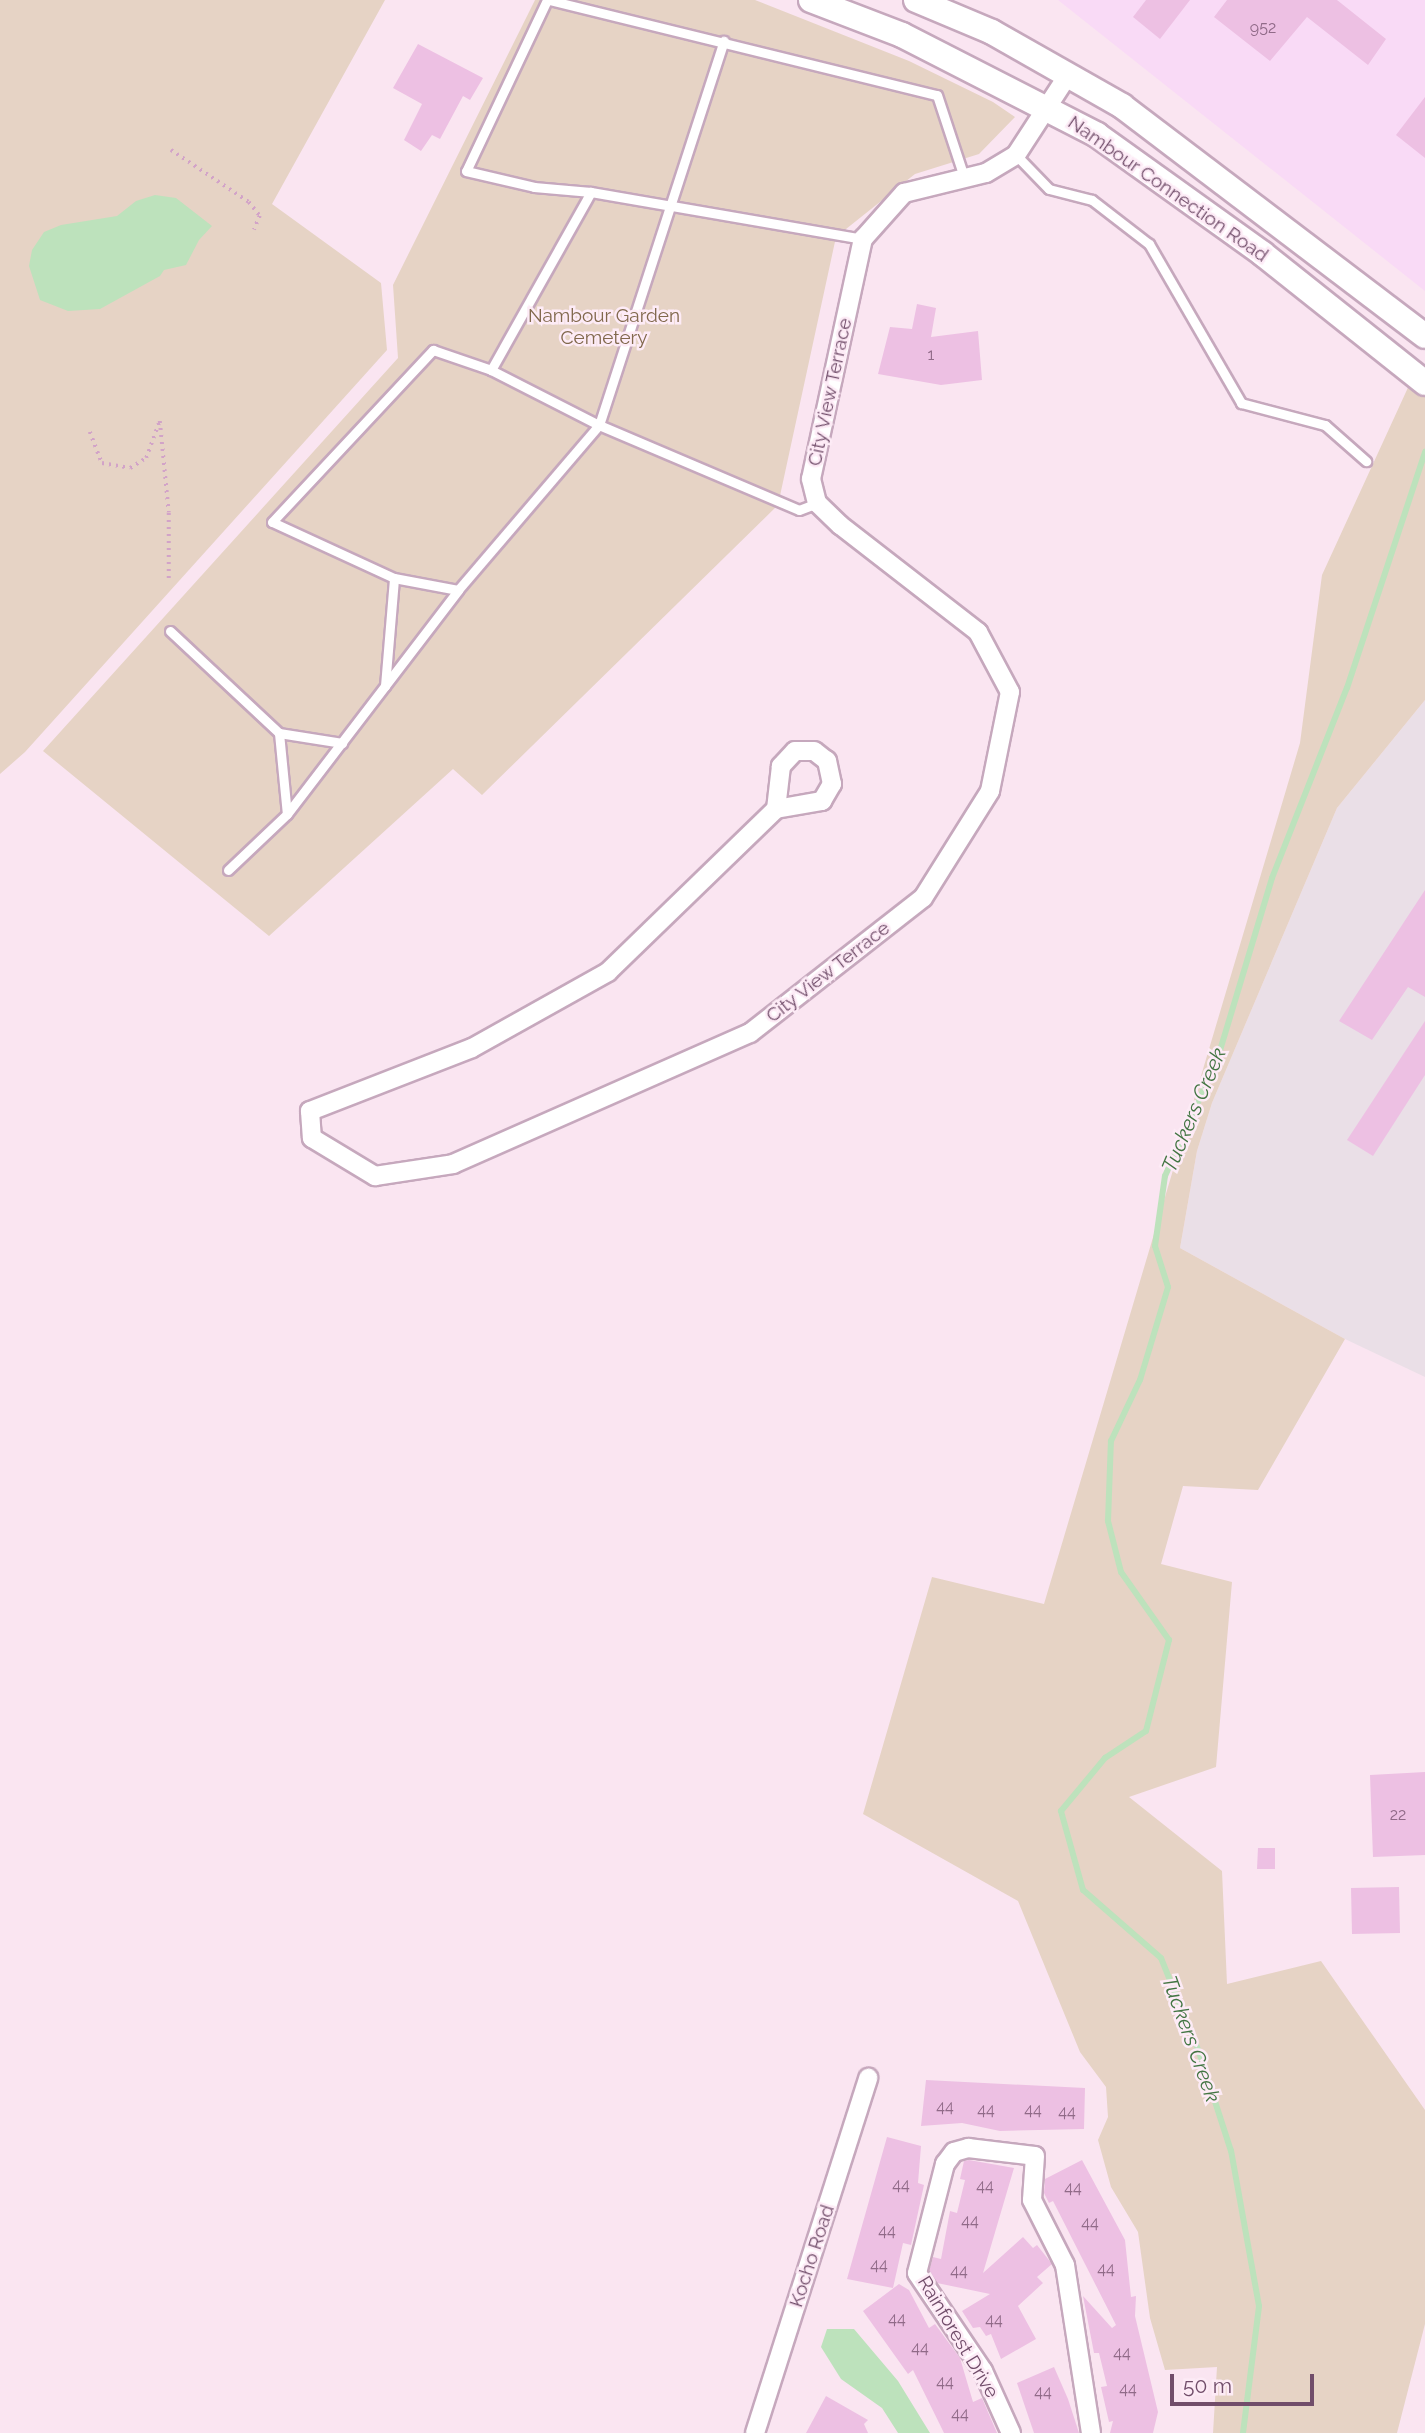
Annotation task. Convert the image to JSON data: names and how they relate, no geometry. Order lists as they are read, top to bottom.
{
  "streets": {
    "main road": ["Nambour Connection Road"],
    "street": ["City View Terrace", "Kocho Road", "Rainforest Drive"]
  },
  "crossings": [
    ["Nambour Connection Road", "City View Terrace"]
  ],
  "water": ["Tuckers Creek"],
  "parks": ["Nambour Garden Cemetery"],
  "house_numbers": [
    "952",
    "1",
    "22",
    "44",
    "44",
    "44",
    "44",
    "44",
    "44",
    "44",
    "44",
    "44",
    "44",
    "44",
    "44",
    "44",
    "44",
    "44",
    "44",
    "44",
    "44",
    "44",
    "44",
    "44"
  ],
  "scale_bar": "50 m"
}
